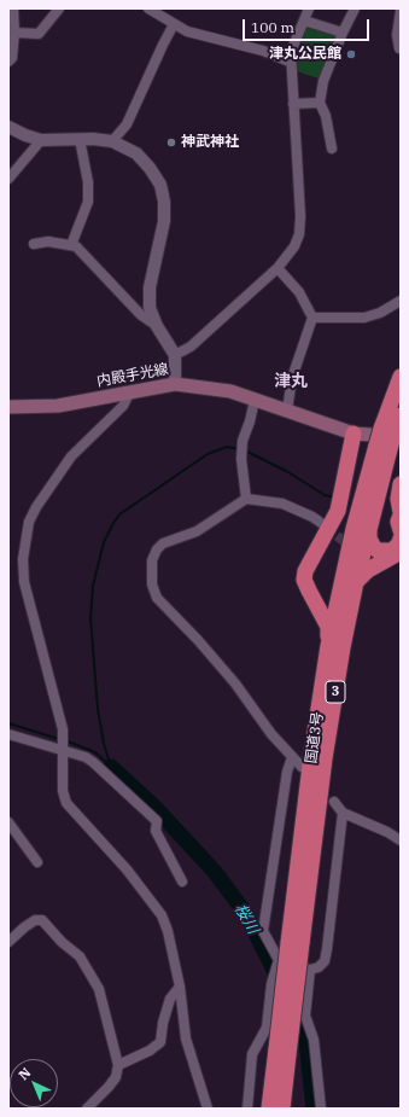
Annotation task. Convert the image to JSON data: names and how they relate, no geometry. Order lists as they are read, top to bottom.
{
  "streets": {
    "highway": ["3", "国道3号"],
    "main road": ["内殿手光線"]
  },
  "crossings": [
    ["内殿手光線", "国道3号"]
  ],
  "districts": ["津丸"],
  "water": ["桜川"],
  "places": ["津丸公民館", "神武神社"],
  "scale_bar": "100 m",
  "north": "top left"
}
